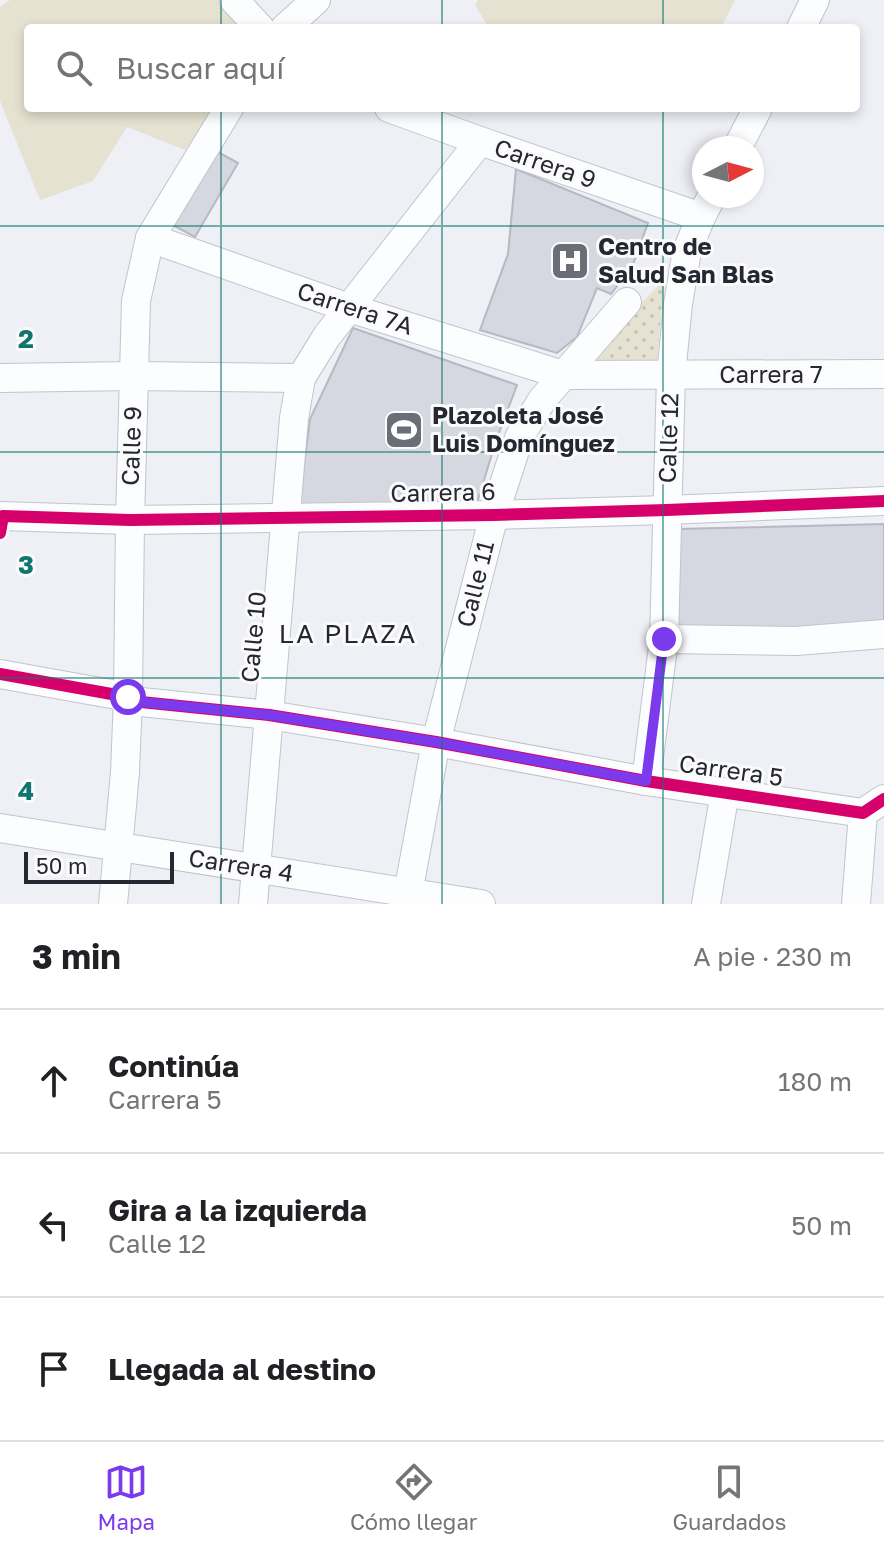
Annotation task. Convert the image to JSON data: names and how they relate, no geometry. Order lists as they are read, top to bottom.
{
  "streets": {
    "street": [
      "Carrera 9",
      "Carrera 7A",
      "Carrera 7",
      "Calle 12",
      "Calle 9",
      "Carrera 6",
      "Calle 11",
      "Calle 10",
      "Carrera 5",
      "Carrera 4"
    ]
  },
  "crossings": [
    ["Carrera 9", "Calle 10"],
    ["Carrera 7A", "Carrera 7"],
    ["Carrera 7A", "Calle 9"],
    ["Carrera 7A", "Calle 11"],
    ["Carrera 7A", "Calle 10"],
    ["Carrera 7", "Calle 12"],
    ["Carrera 7", "Calle 11"],
    ["Calle 12", "Carrera 6"],
    ["Calle 12", "Carrera 5"],
    ["Calle 9", "Carrera 6"],
    ["Calle 9", "Carrera 5"],
    ["Calle 9", "Carrera 4"],
    ["Carrera 6", "Calle 11"],
    ["Carrera 6", "Calle 10"],
    ["Calle 11", "Carrera 5"],
    ["Calle 11", "Carrera 4"],
    ["Calle 10", "Carrera 5"],
    ["Calle 10", "Carrera 4"]
  ],
  "districts": ["LA PLAZA"],
  "places": {
    "hospital": ["Centro de Salud San Blas"],
    "sports": ["Plazoleta José Luis Domínguez"]
  },
  "scale_bar": "50 m",
  "north": "right",
  "page": {
    "search": "Buscar aquí",
    "scale": "50 m",
    "heading": ["3 min", "A pie · 230 m"],
    "list": [
      ["Continúa", "Carrera 5", "180 m"],
      ["Gira a la izquierda", "Calle 12", "50 m"],
      "Llegada al destino"
    ],
    "nav": ["Mapa", "Cómo llegar", "Guardados"]
  },
  "grid": {
    "rows": ["2", "3", "4"]
  }
}
